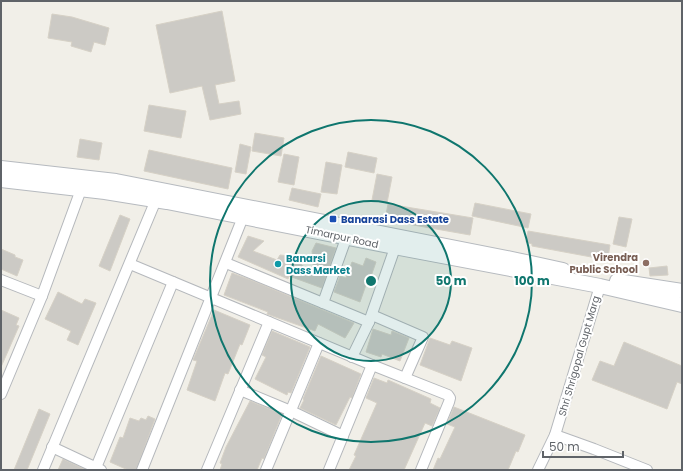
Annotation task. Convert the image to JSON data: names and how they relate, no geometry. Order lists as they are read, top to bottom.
{
  "streets": {
    "street": ["Timarpur Road", "Shri Shrigopal Gupt Marg"]
  },
  "crossings": [
    ["Timarpur Road", "Shri Shrigopal Gupt Marg"]
  ],
  "places": {
    "transit": ["Banarasi Dass Estate"],
    "other": ["Virendra Public School", "Banarsi Dass Market"]
  },
  "scale_bar": "50 m",
  "rings": ["50 m", "100 m"]
}
